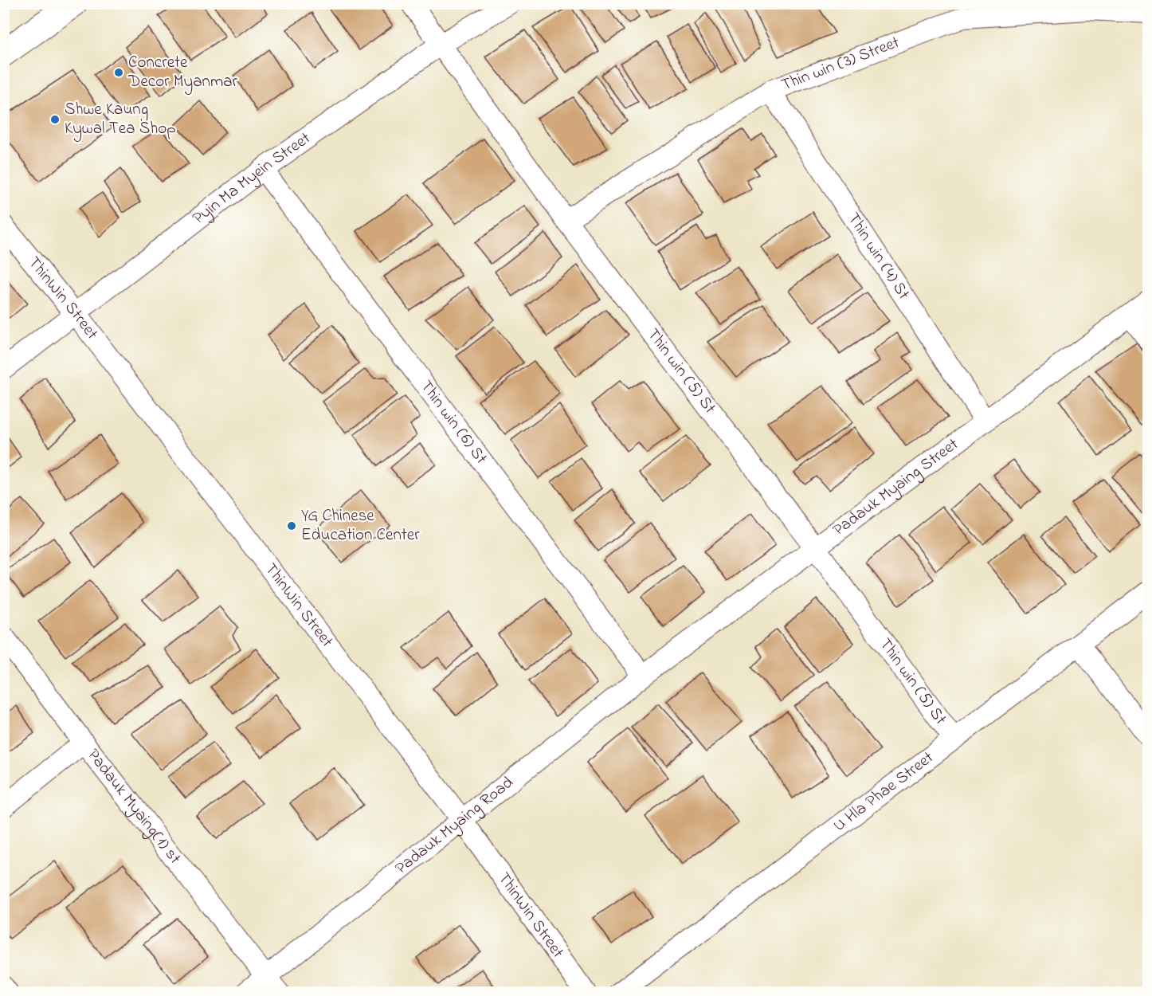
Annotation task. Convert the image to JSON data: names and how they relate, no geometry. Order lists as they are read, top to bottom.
{
  "streets": {
    "street": [
      "Thin win (3) Street",
      "Pyin Ma Myein Street",
      "Thin win (4) St",
      "ThinWin Street",
      "Thin win (5) St",
      "Thin win (6) St",
      "Padauk Myaing Street",
      "U Hla Phae Street",
      "Padauk Myaing(1) st",
      "Padauk Myaing Road"
    ]
  },
  "crossings": [
    ["Thin win (3) Street", "Thin win (4) St"],
    ["Thin win (3) Street", "Thin win (5) St"],
    ["Pyin Ma Myein Street", "ThinWin Street"],
    ["Pyin Ma Myein Street", "Thin win (5) St"],
    ["Pyin Ma Myein Street", "Thin win (6) St"],
    ["Thin win (4) St", "Padauk Myaing Street"],
    ["ThinWin Street", "Padauk Myaing Road"],
    ["Thin win (5) St", "Padauk Myaing Street"],
    ["Thin win (5) St", "U Hla Phae Street"],
    ["Thin win (6) St", "Padauk Myaing Street"],
    ["Thin win (6) St", "Padauk Myaing Road"],
    ["Padauk Myaing Street", "Padauk Myaing Road"],
    ["Padauk Myaing(1) st", "Padauk Myaing Road"]
  ],
  "places": ["Concrete Decor Myanmar", "Shwe Kaung Kywal Tea Shop", "YG Chinese Education Center"]
}
